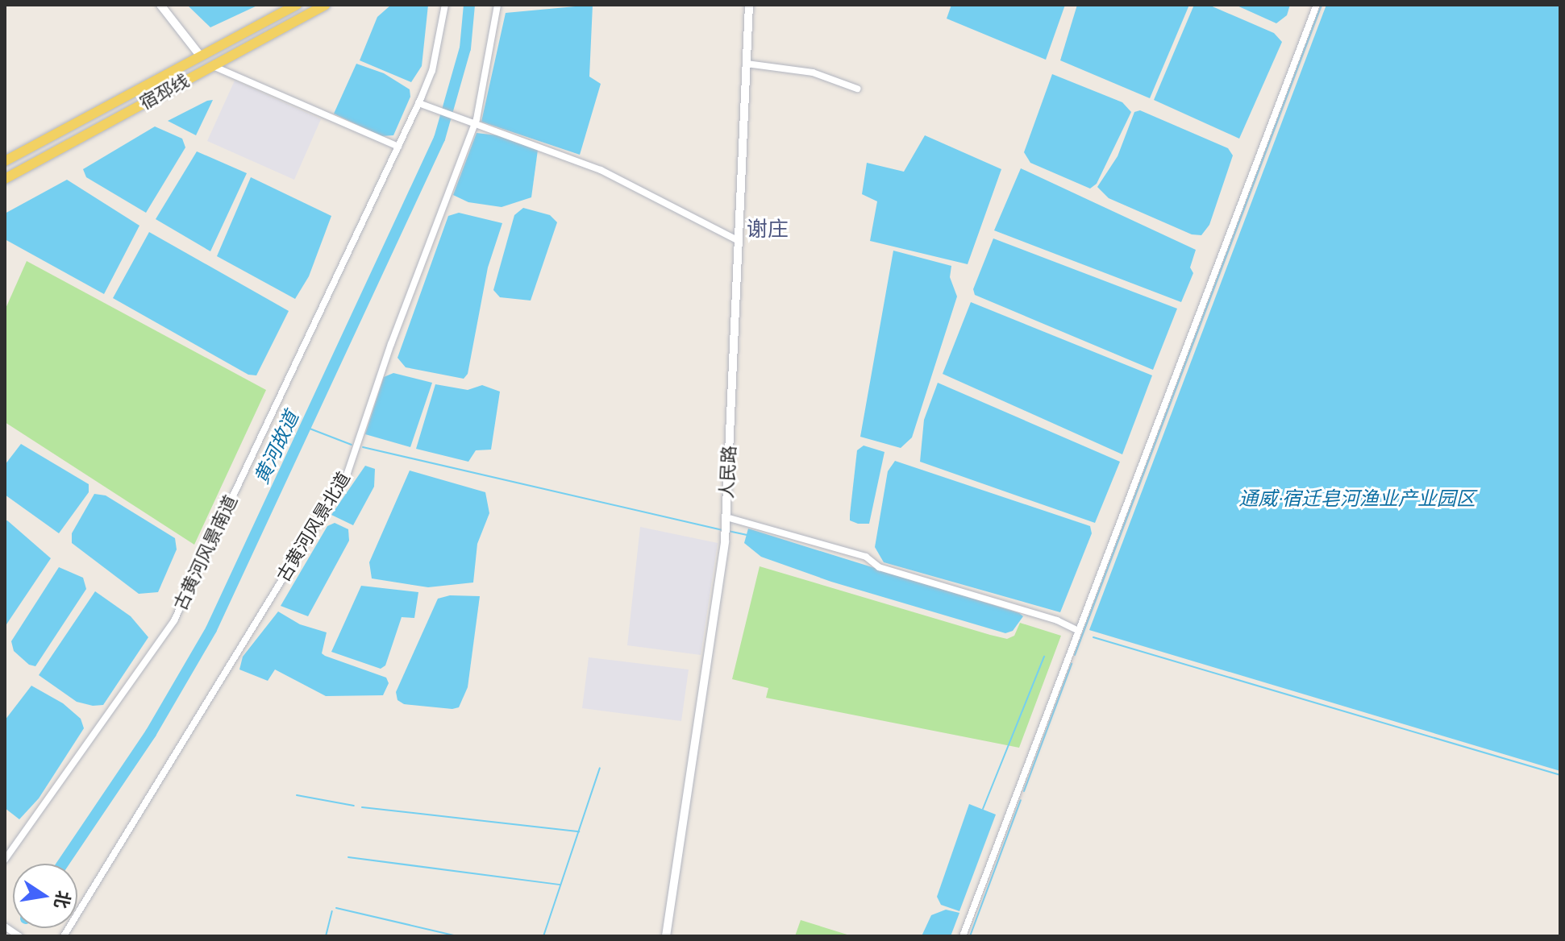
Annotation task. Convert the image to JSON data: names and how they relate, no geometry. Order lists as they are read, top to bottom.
{
  "streets": {
    "main road": ["宿邳线"],
    "street": ["人民路", "古黄河风景北道", "古黄河风景南道"]
  },
  "districts": ["谢庄"],
  "water": ["黄河故道", "通威·宿迁皂河渔业产业园区"],
  "north": "right"
}
